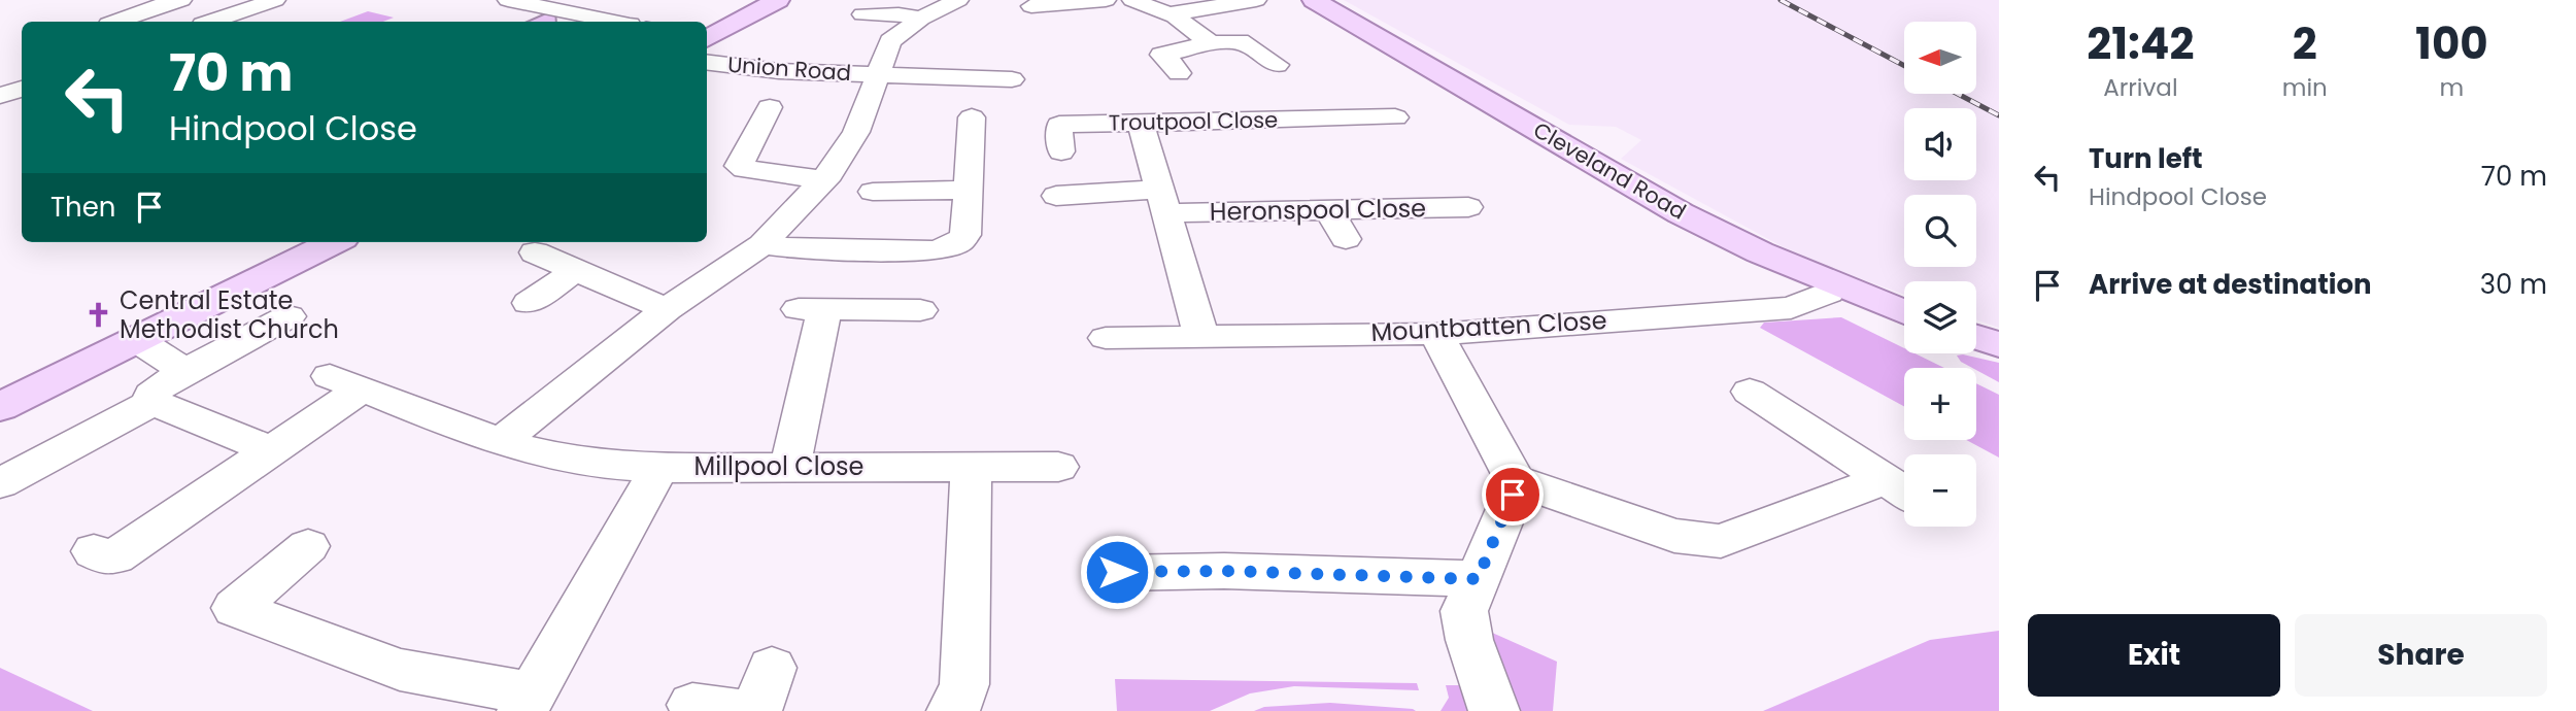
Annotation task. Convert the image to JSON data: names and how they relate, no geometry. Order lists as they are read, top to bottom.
{
  "streets": {
    "main road": ["Cleveland Road"],
    "street": [
      "Union Road",
      "Troutpool Close",
      "Heronspool Close",
      "Mountbatten Close",
      "Millpool Close"
    ]
  },
  "crossings": [
    ["Cleveland Road", "Mountbatten Close"]
  ],
  "places": {
    "church": ["Central Estate Methodist Church"]
  },
  "north": "left",
  "page": {
    "eta": [
      "21:42",
      "Arrival",
      "2",
      "min",
      "100",
      "m"
    ],
    "map_buttons": ["+", "−"],
    "turn": ["70 m", "Hindpool Close"],
    "list": [
      {
        "name": "Turn left",
        "note": "Hindpool Close",
        "value": "70 m"
      },
      {
        "name": "Arrive at destination",
        "value": "30 m"
      }
    ],
    "then": "Then",
    "buttons": ["Exit", "Share"]
  }
}
